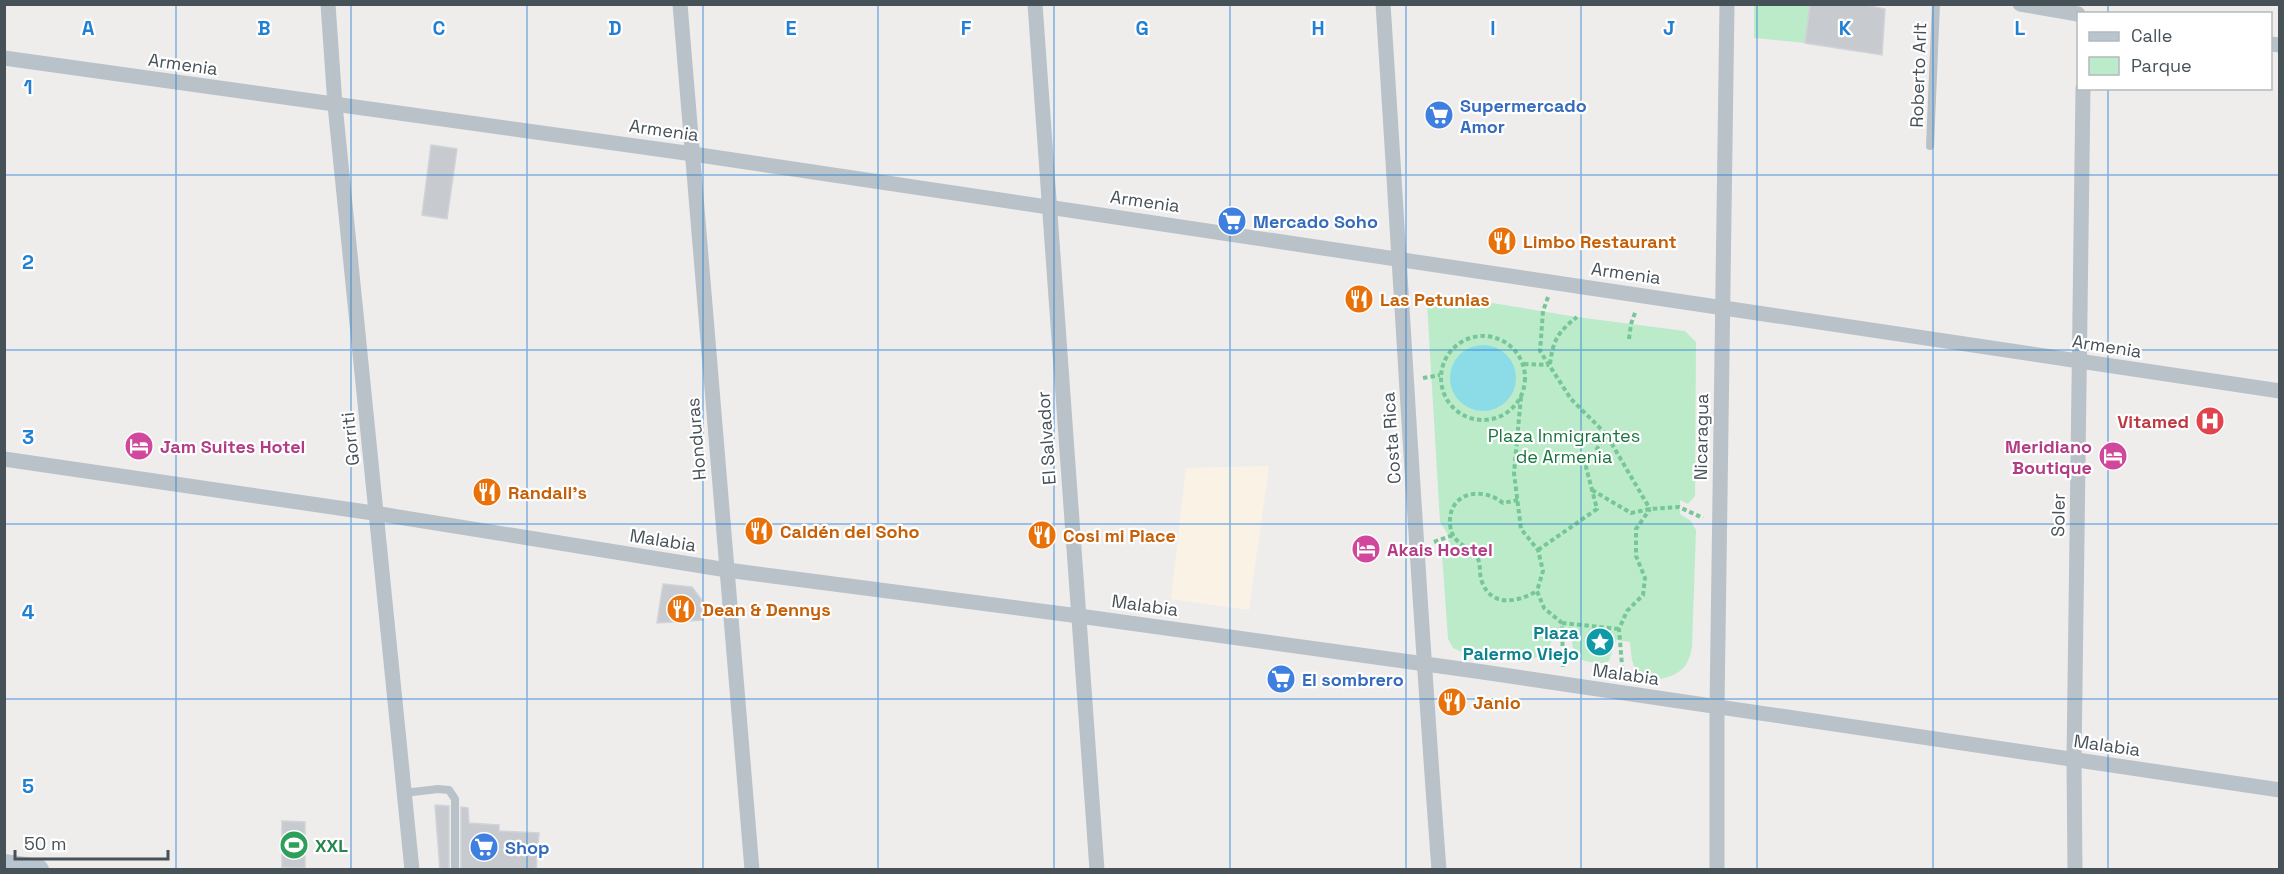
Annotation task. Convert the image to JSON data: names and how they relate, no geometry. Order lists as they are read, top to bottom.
{
  "streets": {
    "street": [
      "Armenia",
      "Nicaragua",
      "El Salvador",
      "Costa Rica",
      "Gorriti",
      "Honduras",
      "Soler",
      "Malabia"
    ],
    "lane": ["Roberto Arlt"]
  },
  "crossings": [
    ["Armenia", "Nicaragua"],
    ["Armenia", "El Salvador"],
    ["Armenia", "Costa Rica"],
    ["Armenia", "Gorriti"],
    ["Armenia", "Honduras"],
    ["Armenia", "Soler"],
    ["Nicaragua", "Malabia"],
    ["El Salvador", "Malabia"],
    ["Costa Rica", "Malabia"],
    ["Gorriti", "Malabia"],
    ["Honduras", "Malabia"],
    ["Soler", "Malabia"]
  ],
  "parks": ["Plaza Inmigrantes de Armenia"],
  "places": {
    "supermarket": [
      "Supermercado Amor",
      "Mercado Soho",
      "El sombrero",
      "Shop"
    ],
    "restaurant": [
      "Limbo Restaurant",
      "Las Petunias",
      "Randall's",
      "Caldén del Soho",
      "Cosi mi Piace",
      "Dean & Dennys",
      "Janio"
    ],
    "hospital": ["Vitamed"],
    "hotel": ["Jam Suites Hotel", "Meridiano Boutique", "Akais Hostel"],
    "place": ["Plaza Palermo Viejo"],
    "sports": ["XXL"]
  },
  "legend": ["Calle", "Parque"],
  "scale_bar": "50 m",
  "grid": {
    "columns": [
      "A",
      "B",
      "C",
      "D",
      "E",
      "F",
      "G",
      "H",
      "I",
      "J",
      "K",
      "L"
    ],
    "rows": [
      "1",
      "2",
      "3",
      "4",
      "5"
    ]
  }
}
